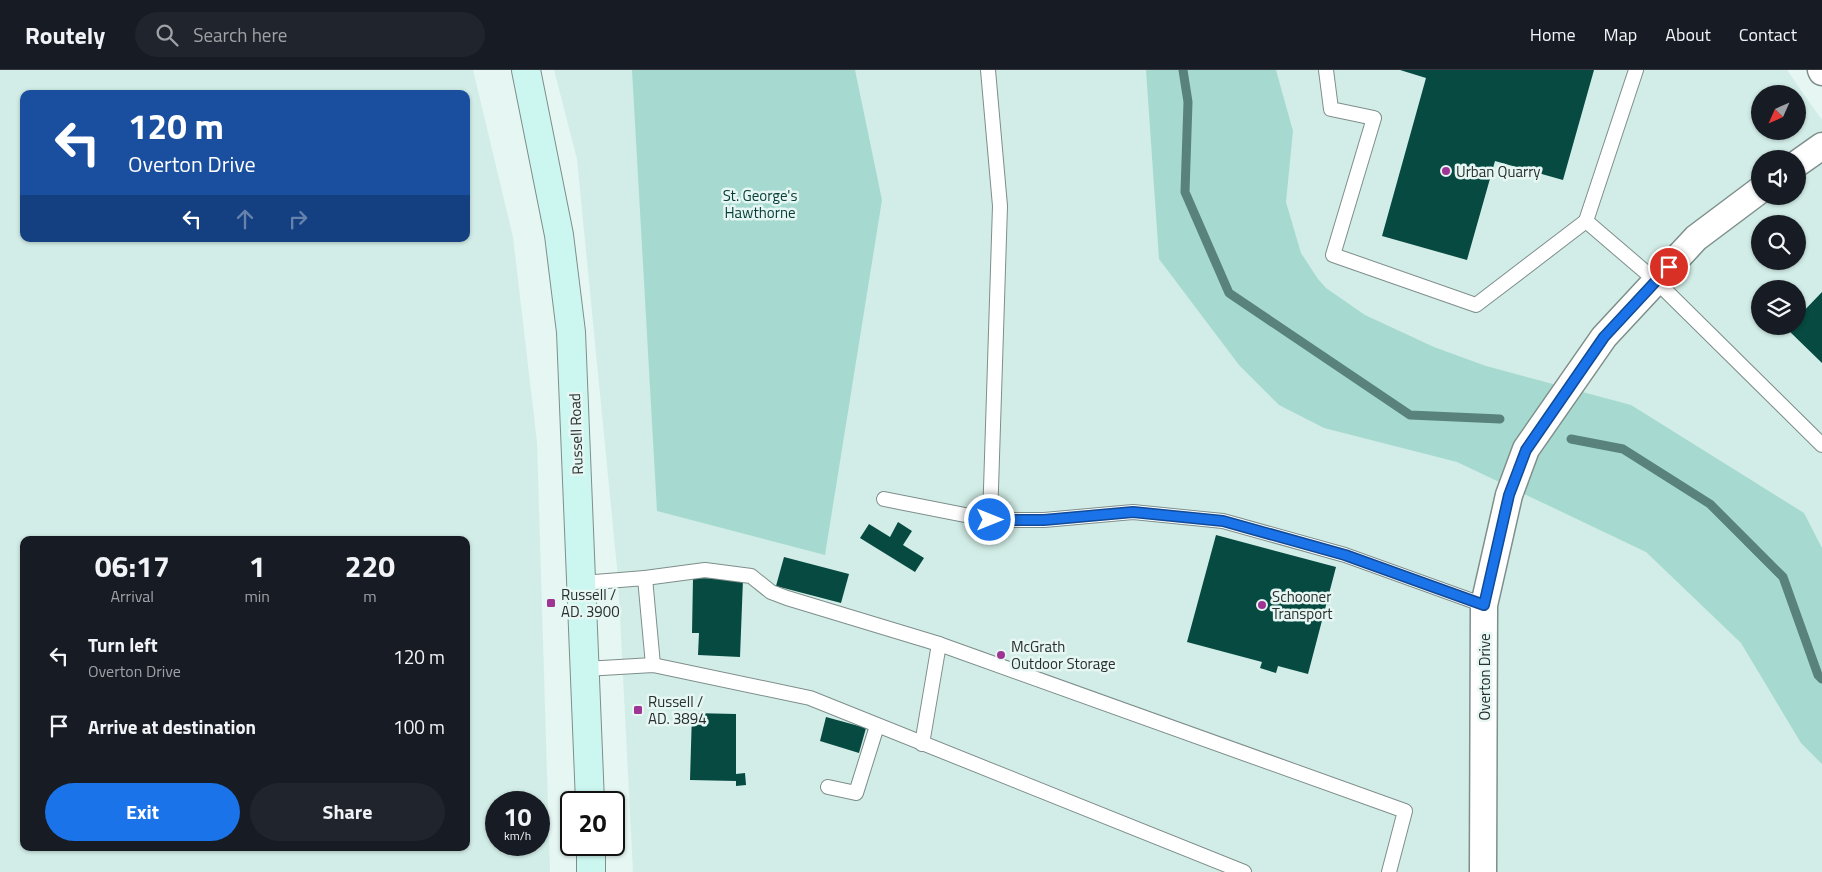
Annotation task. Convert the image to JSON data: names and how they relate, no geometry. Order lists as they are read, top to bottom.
{
  "streets": {
    "main road": ["Russell Road"],
    "street": ["Overton Drive"]
  },
  "parks": ["St. George's Hawthorne"],
  "places": {
    "other": ["Urban Quarry", "Schooner Transport", "McGrath Outdoor Storage"],
    "transit": ["Russell / AD. 3900", "Russell / AD. 3894"]
  },
  "north": "bottom left",
  "page": {
    "header": "Routely",
    "search": "Search here",
    "nav": [
      "Home",
      "Map",
      "About",
      "Contact"
    ],
    "turn": ["120 m", "Overton Drive"],
    "eta": [
      "06:17",
      "Arrival",
      "1",
      "min",
      "220",
      "m"
    ],
    "list": [
      {
        "name": "Turn left",
        "note": "Overton Drive",
        "value": "120 m"
      },
      {
        "name": "Arrive at destination",
        "value": "100 m"
      }
    ],
    "buttons": ["Exit", "Share"],
    "speed": "10 km/h",
    "limit": "20"
  }
}
